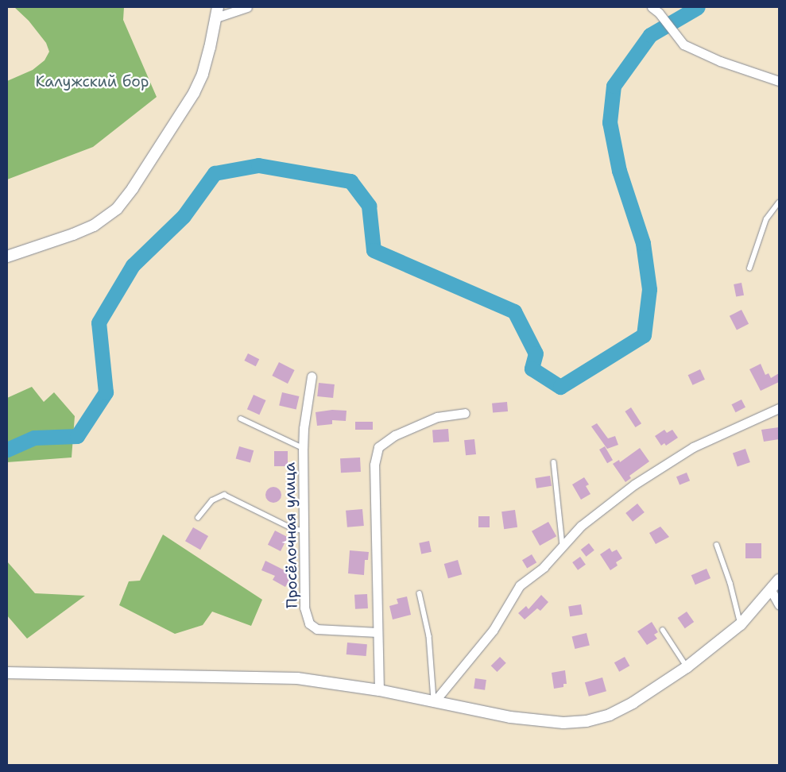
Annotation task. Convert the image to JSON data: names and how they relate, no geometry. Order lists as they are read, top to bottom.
{
  "streets": {
    "street": ["Просёлочная улица"]
  },
  "parks": ["Калужский бор"]
}
